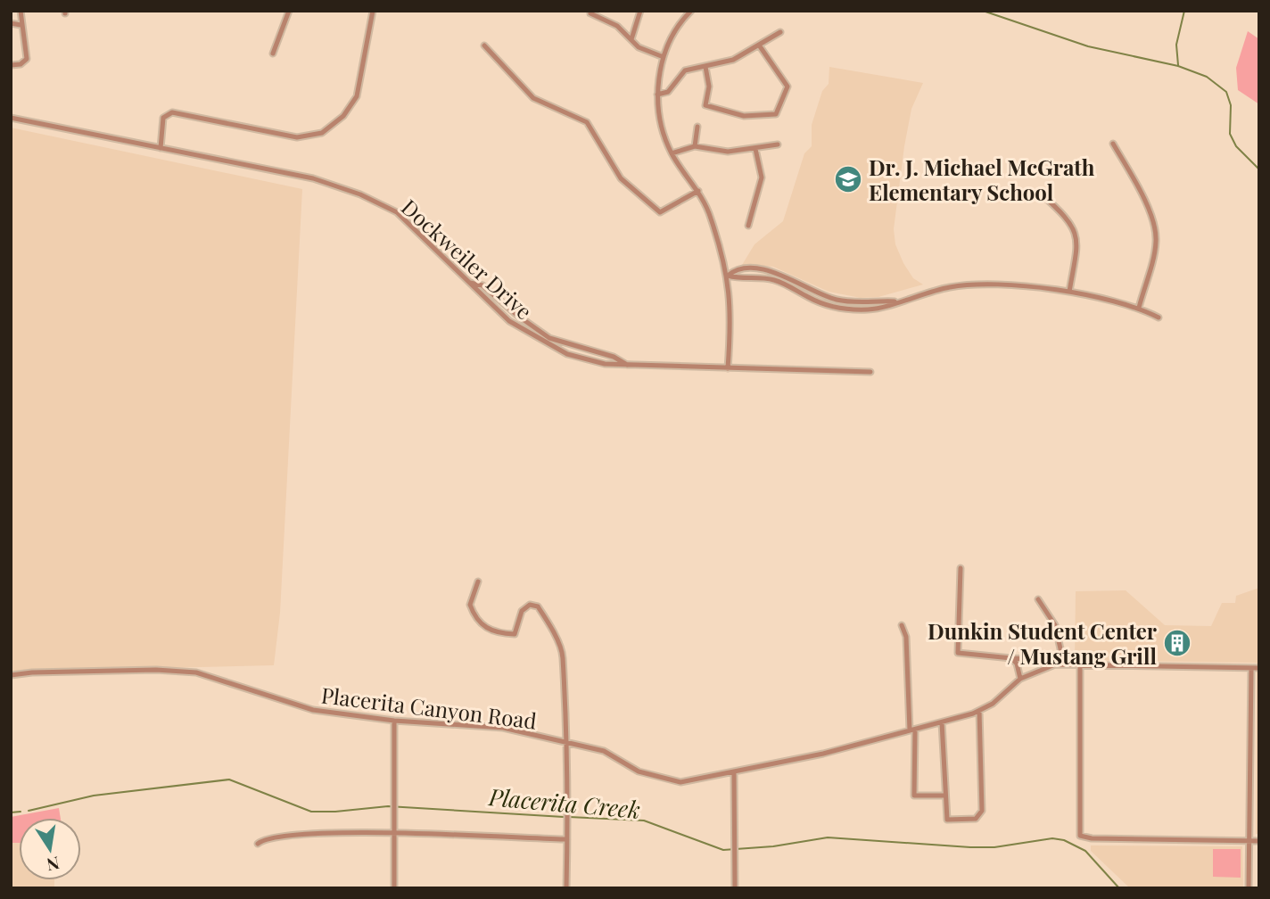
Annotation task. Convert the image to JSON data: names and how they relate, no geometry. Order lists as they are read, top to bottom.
{
  "streets": {
    "street": ["Dockweiler Drive", "Placerita Canyon Road"]
  },
  "water": ["Placerita Creek"],
  "places": {
    "school or university": ["Dr. J. Michael McGrath Elementary School"],
    "building": ["Dunkin Student Center / Mustang Grill"]
  },
  "north": "bottom"
}
